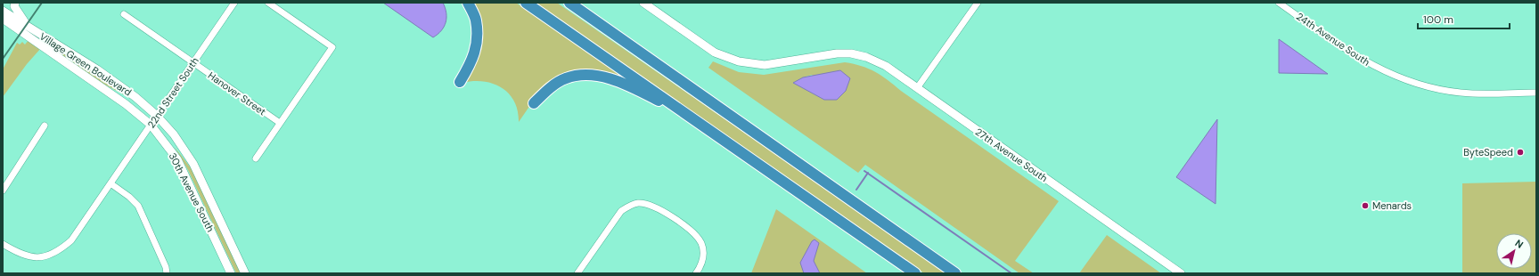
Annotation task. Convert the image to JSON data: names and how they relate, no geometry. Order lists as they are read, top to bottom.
{
  "streets": {
    "street": [
      "24th Avenue South",
      "Village Green Boulevard",
      "22nd Street South",
      "Hanover Street",
      "27th Avenue South",
      "30th Avenue South"
    ]
  },
  "crossings": [
    ["Village Green Boulevard", "22nd Street South"],
    ["22nd Street South", "Hanover Street"],
    ["22nd Street South", "30th Avenue South"]
  ],
  "places": ["ByteSpeed", "Menards"],
  "scale_bar": "100 m",
  "north": "top right"
}
